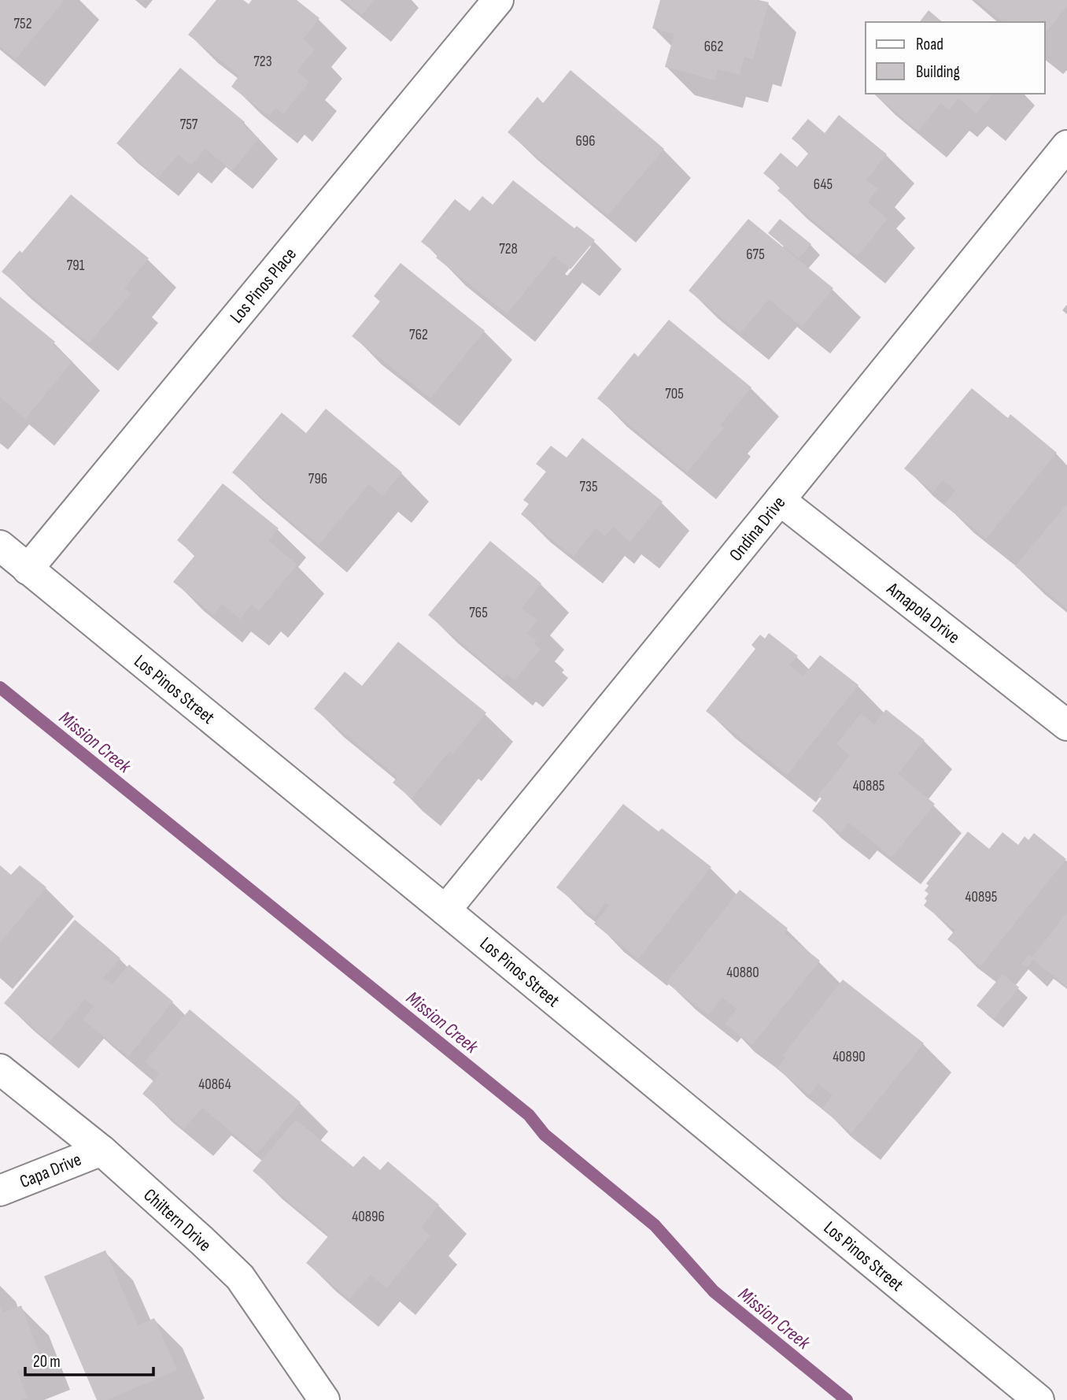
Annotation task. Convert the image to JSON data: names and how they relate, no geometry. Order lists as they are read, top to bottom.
{
  "streets": {
    "street": [
      "Los Pinos Place",
      "Ondina Drive",
      "Amapola Drive",
      "Los Pinos Street",
      "Capa Drive",
      "Chiltern Drive"
    ]
  },
  "crossings": [
    ["Los Pinos Place", "Los Pinos Street"],
    ["Ondina Drive", "Amapola Drive"],
    ["Ondina Drive", "Los Pinos Street"],
    ["Capa Drive", "Chiltern Drive"]
  ],
  "water": ["Mission Creek"],
  "house_numbers": [
    "752",
    "662",
    "723",
    "757",
    "696",
    "645",
    "728",
    "675",
    "791",
    "762",
    "705",
    "796",
    "735",
    "765",
    "40885",
    "40895",
    "40880",
    "40890",
    "40864",
    "40896"
  ],
  "legend": ["Road", "Building"],
  "scale_bar": "20 m"
}
